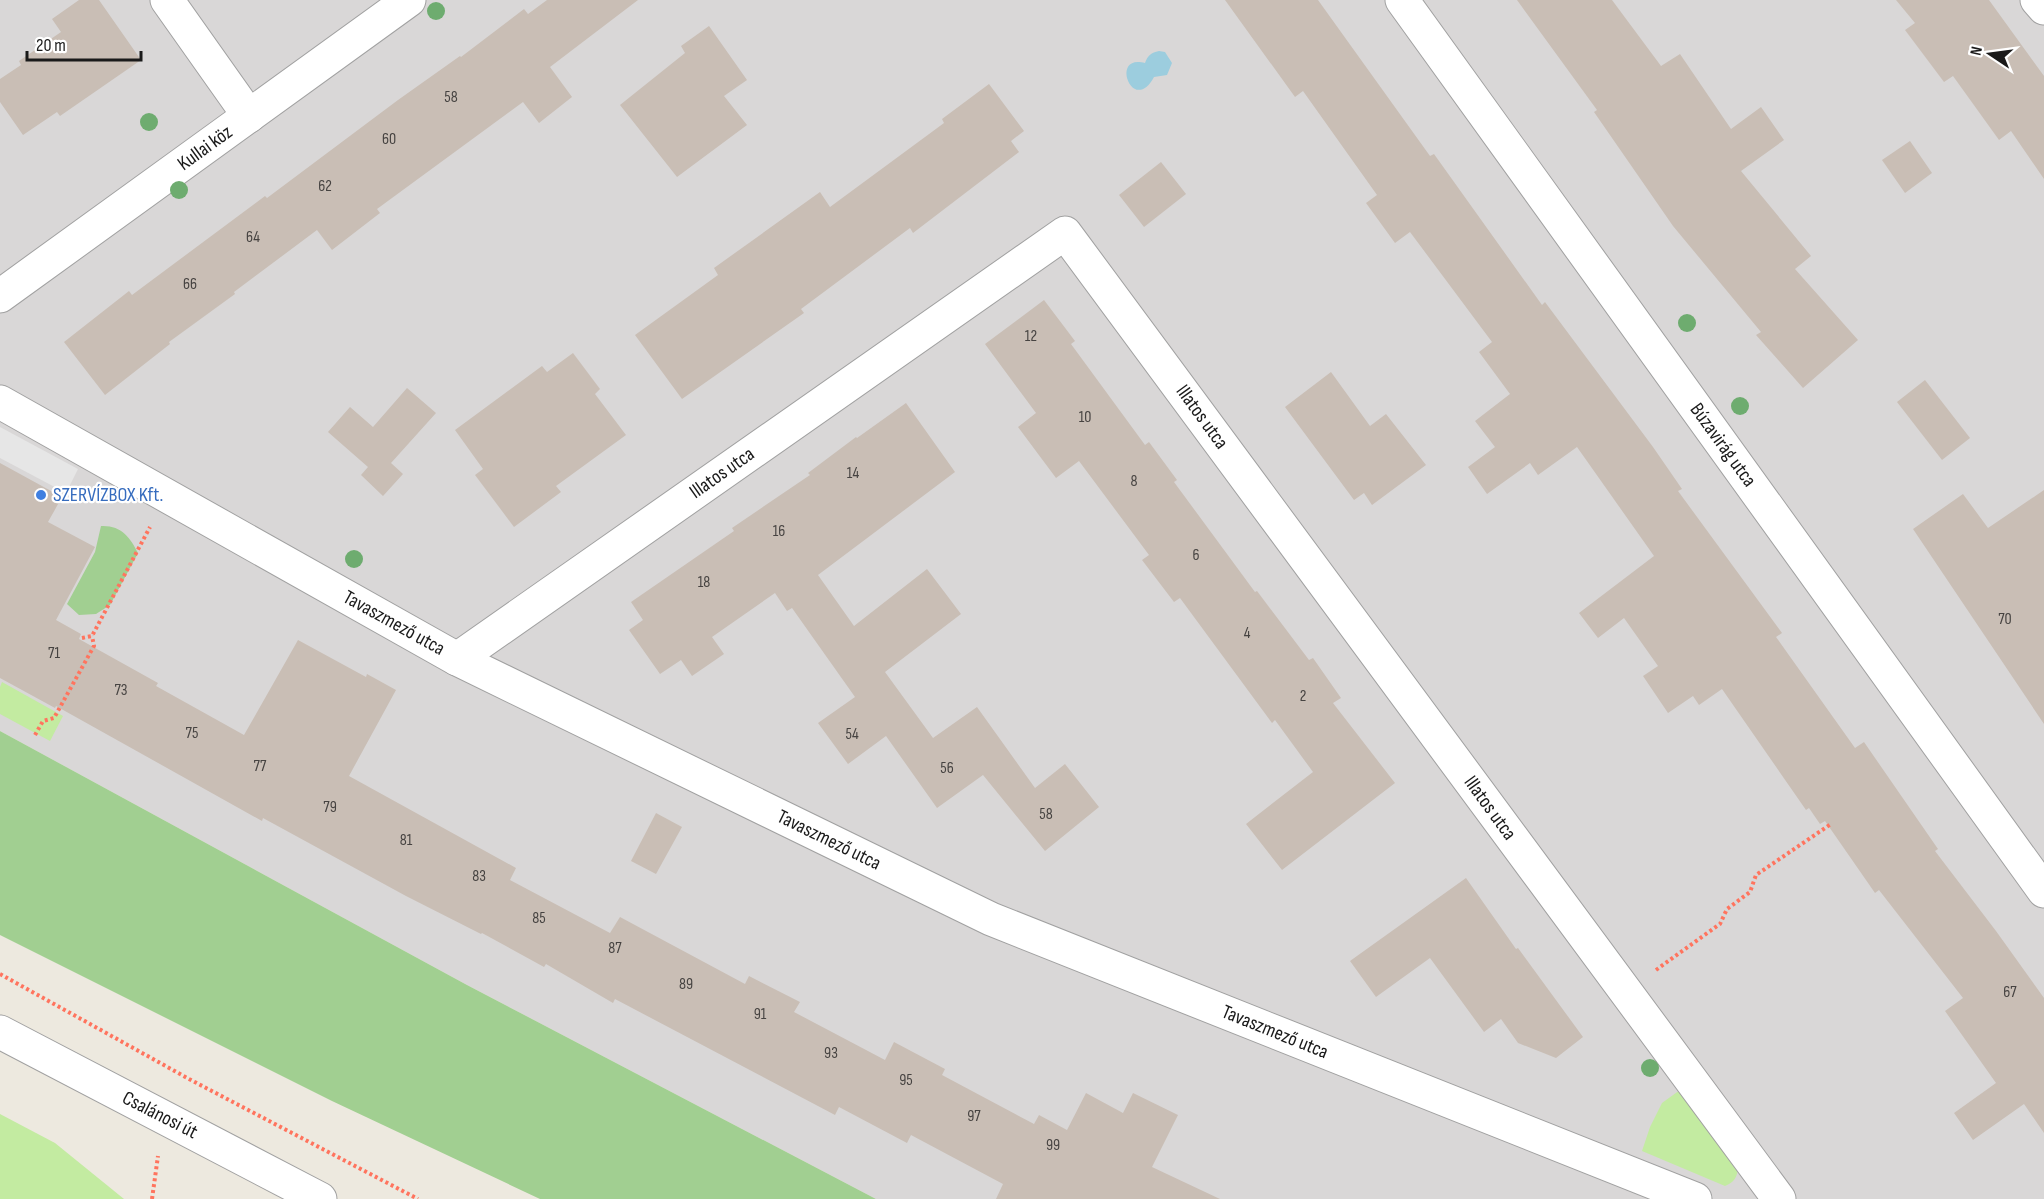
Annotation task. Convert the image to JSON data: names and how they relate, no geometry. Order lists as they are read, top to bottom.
{
  "streets": {
    "street": [
      "Kullai köz",
      "Illatos utca",
      "Búzavirág utca",
      "Tavaszmező utca",
      "Csalánosi út"
    ]
  },
  "crossings": [
    ["Illatos utca", "Tavaszmező utca"]
  ],
  "places": ["SZERVÍZBOX Kft."],
  "house_numbers": [
    "58",
    "60",
    "62",
    "64",
    "66",
    "12",
    "10",
    "14",
    "8",
    "16",
    "6",
    "18",
    "70",
    "4",
    "71",
    "73",
    "2",
    "75",
    "54",
    "77",
    "56",
    "79",
    "58",
    "81",
    "83",
    "85",
    "87",
    "89",
    "67",
    "91",
    "93",
    "95",
    "97",
    "99"
  ],
  "scale_bar": "20 m",
  "north": "left"
}
